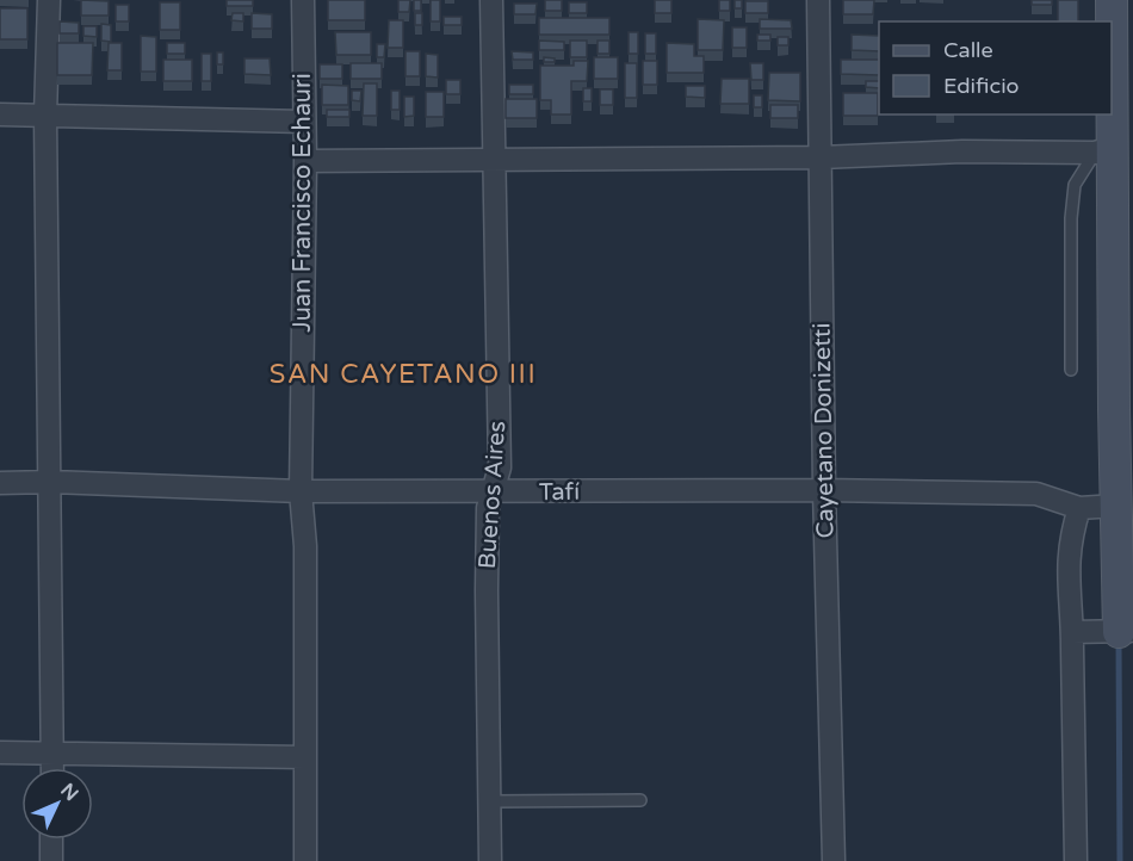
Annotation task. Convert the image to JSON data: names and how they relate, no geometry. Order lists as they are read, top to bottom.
{
  "streets": {
    "street": [
      "Juan Francisco Echauri",
      "Cayetano Donizetti",
      "Tafí",
      "Buenos Aires"
    ]
  },
  "crossings": [
    ["Juan Francisco Echauri", "Tafí"],
    ["Cayetano Donizetti", "Tafí"],
    ["Tafí", "Buenos Aires"]
  ],
  "districts": ["SAN CAYETANO III"],
  "legend": ["Calle", "Edificio"],
  "north": "top right"
}
